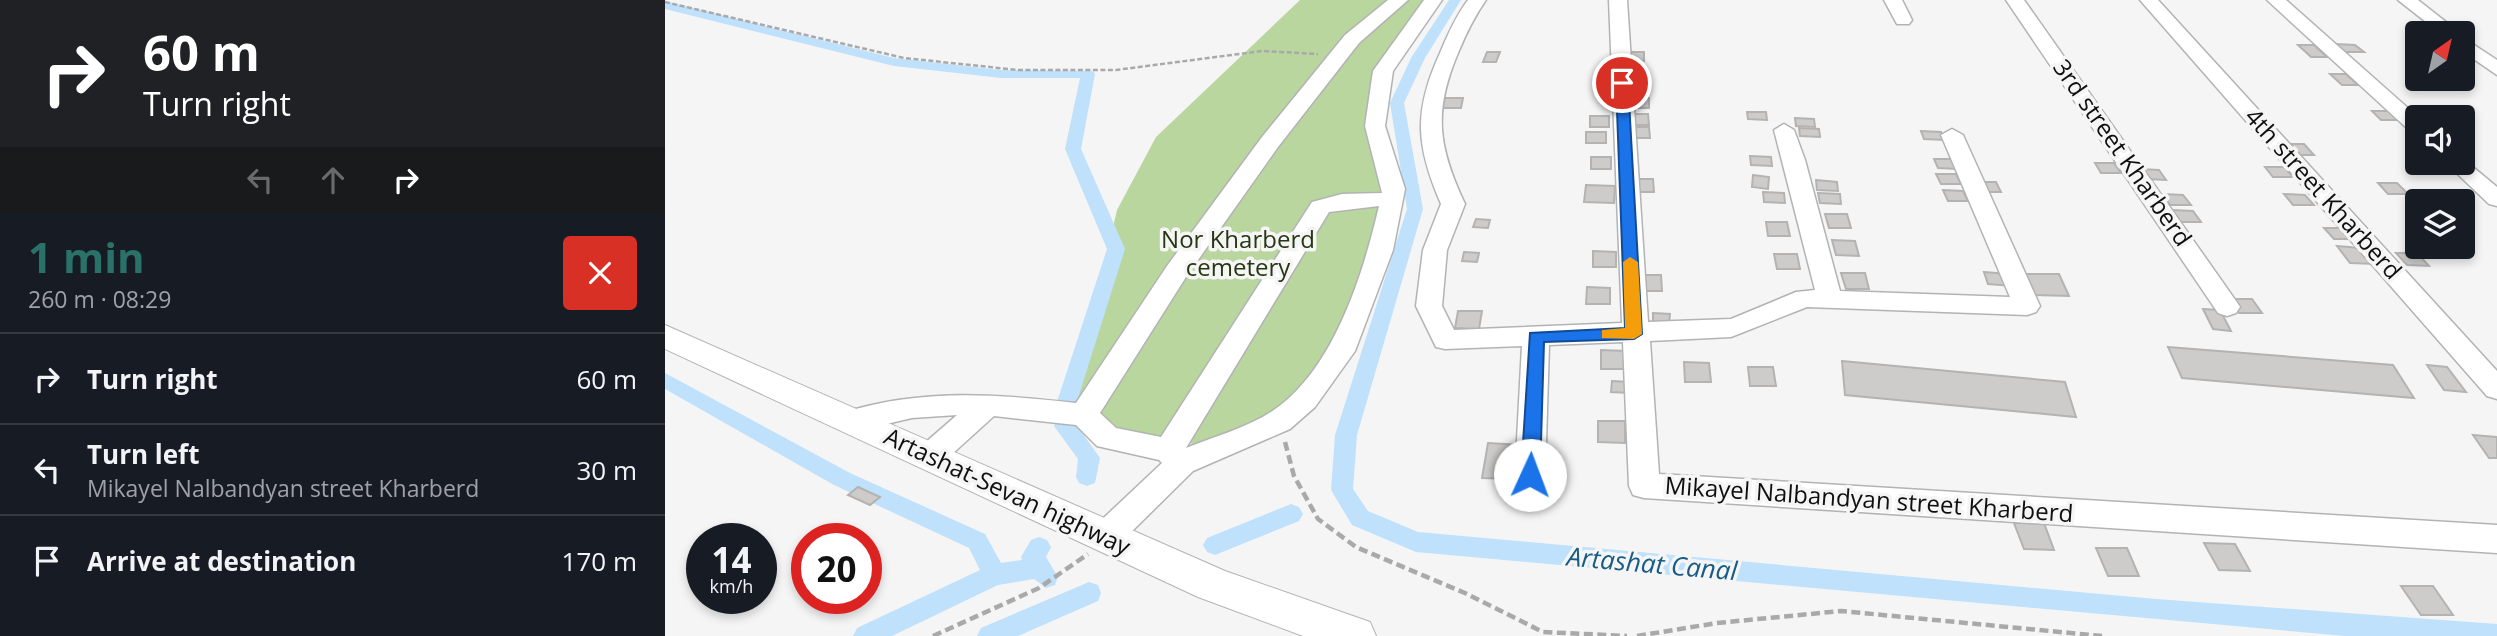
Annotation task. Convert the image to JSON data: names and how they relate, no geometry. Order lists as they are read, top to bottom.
{
  "streets": {
    "main road": ["Artashat-Sevan highway"],
    "street": ["3rd street Kharberd", "4th street Kharberd", "Mikayel Nalbandyan street Kharberd"]
  },
  "water": ["Artashat Canal"],
  "parks": ["Nor Kharberd cemetery"],
  "north": "top right",
  "page": {
    "turn": ["60 m", "Turn right"],
    "heading": ["1 min", "260 m · 08:29"],
    "list": [
      {
        "name": "Turn right",
        "value": "60 m"
      },
      {
        "name": "Turn left",
        "note": "Mikayel Nalbandyan street Kharberd",
        "value": "30 m"
      },
      {
        "name": "Arrive at destination",
        "value": "170 m"
      }
    ],
    "speed": "14 km/h",
    "limit": "20"
  }
}
